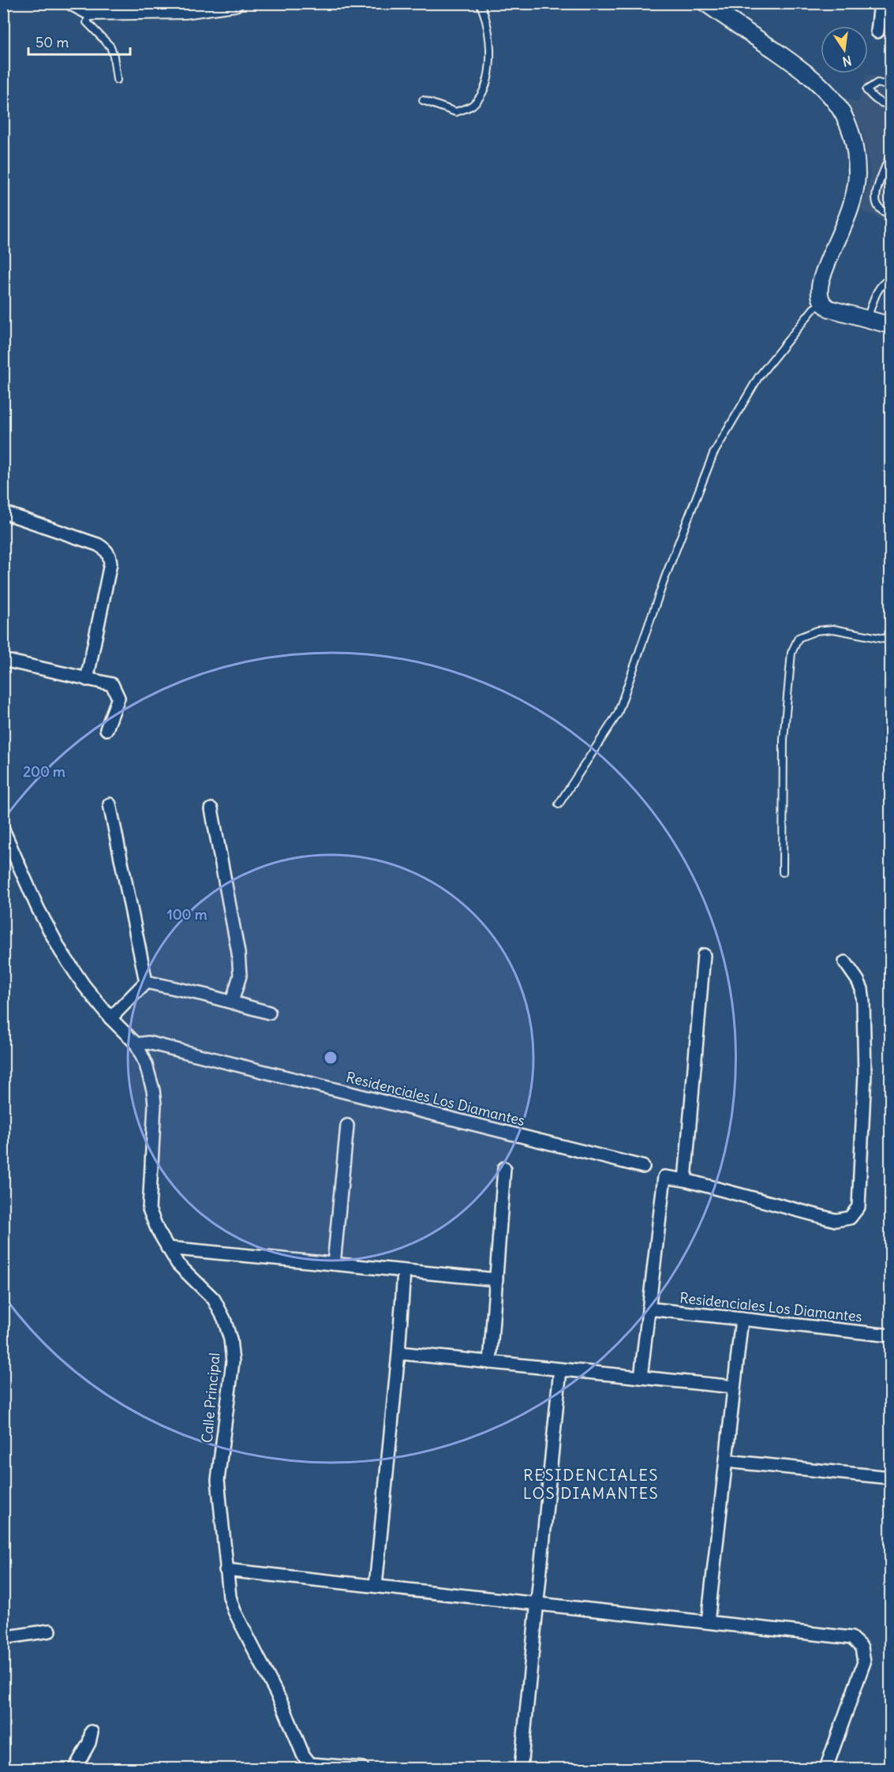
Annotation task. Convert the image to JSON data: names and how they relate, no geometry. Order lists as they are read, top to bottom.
{
  "streets": {
    "street": ["Residenciales Los Diamantes", "Calle Principal"]
  },
  "crossings": [
    ["Residenciales Los Diamantes", "Calle Principal"]
  ],
  "districts": ["RESIDENCIALES LOS DIAMANTES"],
  "scale_bar": "50 m",
  "north": "bottom",
  "rings": ["200 m", "100 m"]
}
